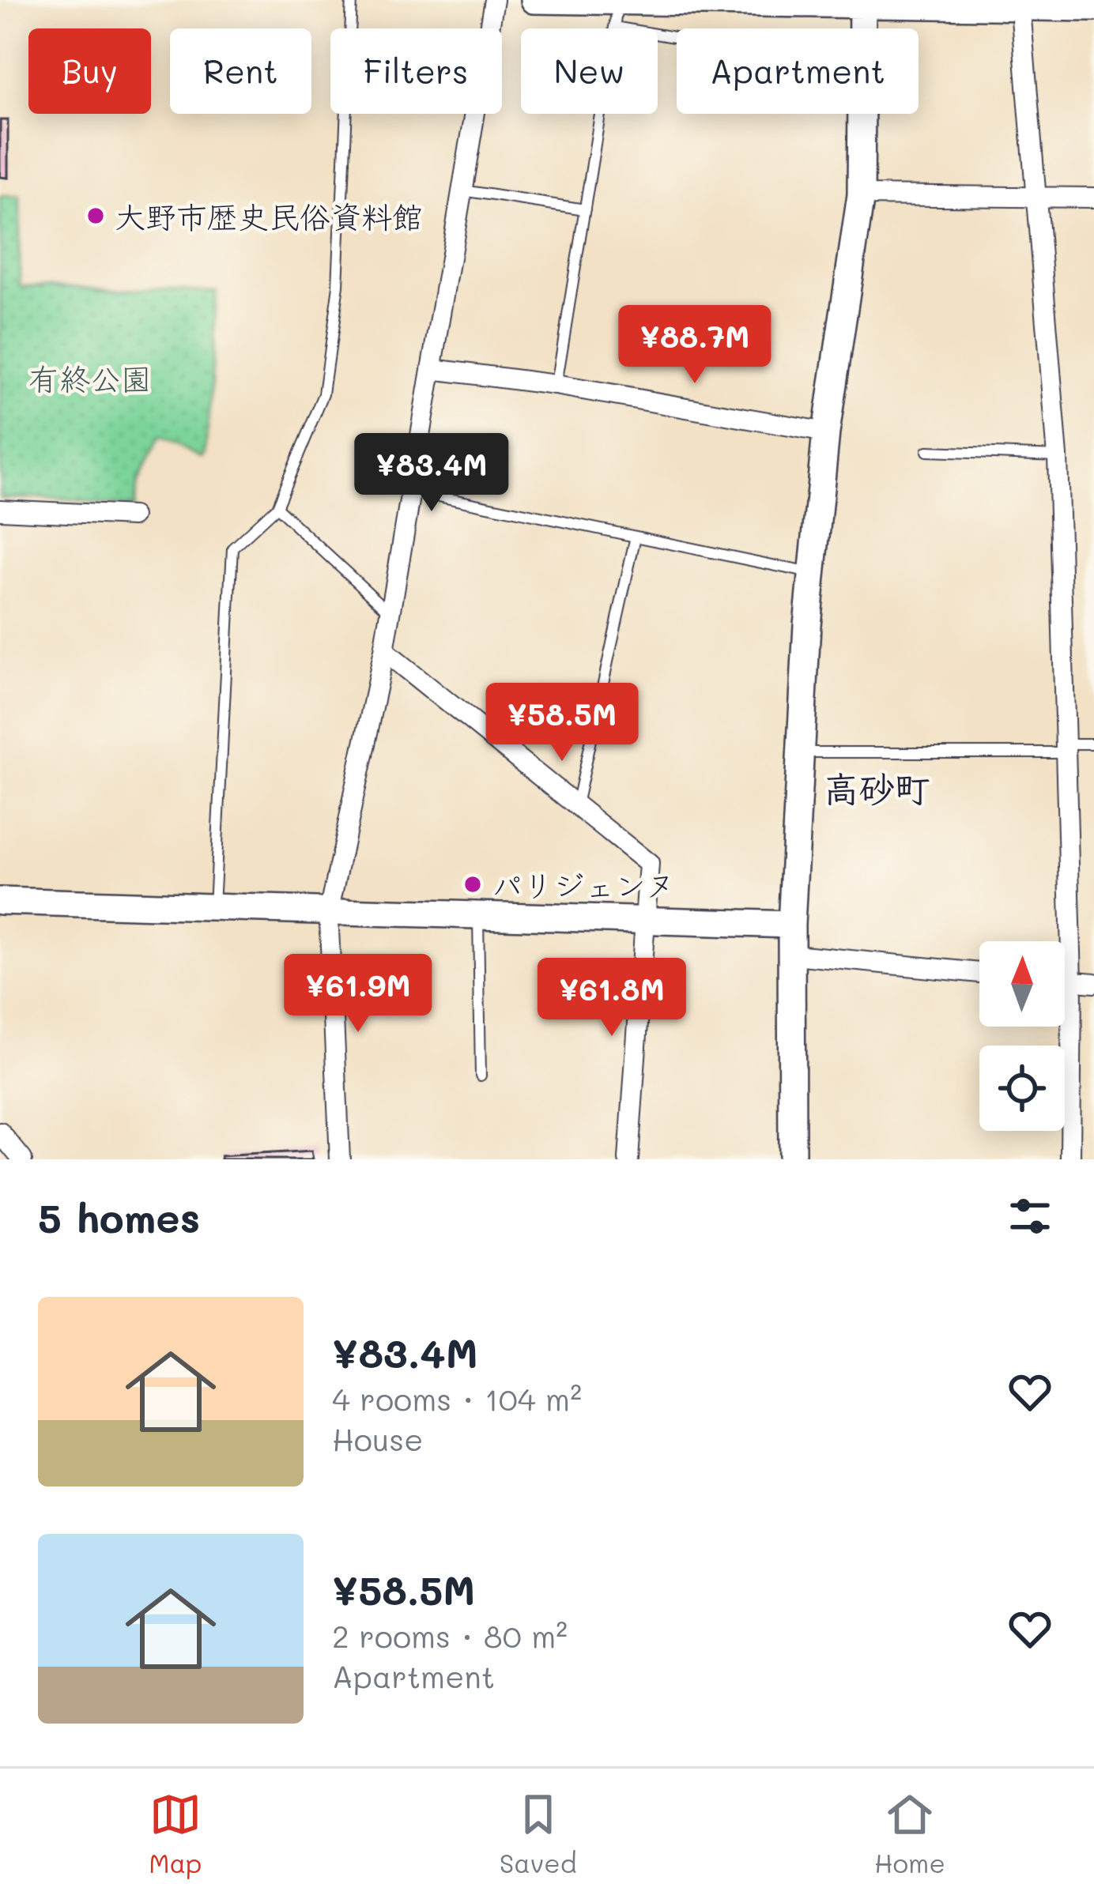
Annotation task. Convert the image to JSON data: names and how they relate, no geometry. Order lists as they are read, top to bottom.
{
  "districts": ["高砂町"],
  "parks": ["有終公園"],
  "places": ["大野市歴史民俗資料館", "パリジェンヌ"],
  "north": "top",
  "page": {
    "chip": [
      "Buy",
      "Rent",
      "Filters",
      "New",
      "Apartment"
    ],
    "price": [
      "¥88.7M",
      "¥83.4M",
      "¥58.5M",
      "¥61.9M",
      "¥61.8M"
    ],
    "heading": "5 homes",
    "list": [
      {
        "name": "¥83.4M",
        "note": "4 rooms · 104 m² · House"
      },
      {
        "name": "¥58.5M",
        "note": "2 rooms · 80 m² · Apartment"
      }
    ],
    "tabs": ["Map", "Saved", "Home"]
  }
}
